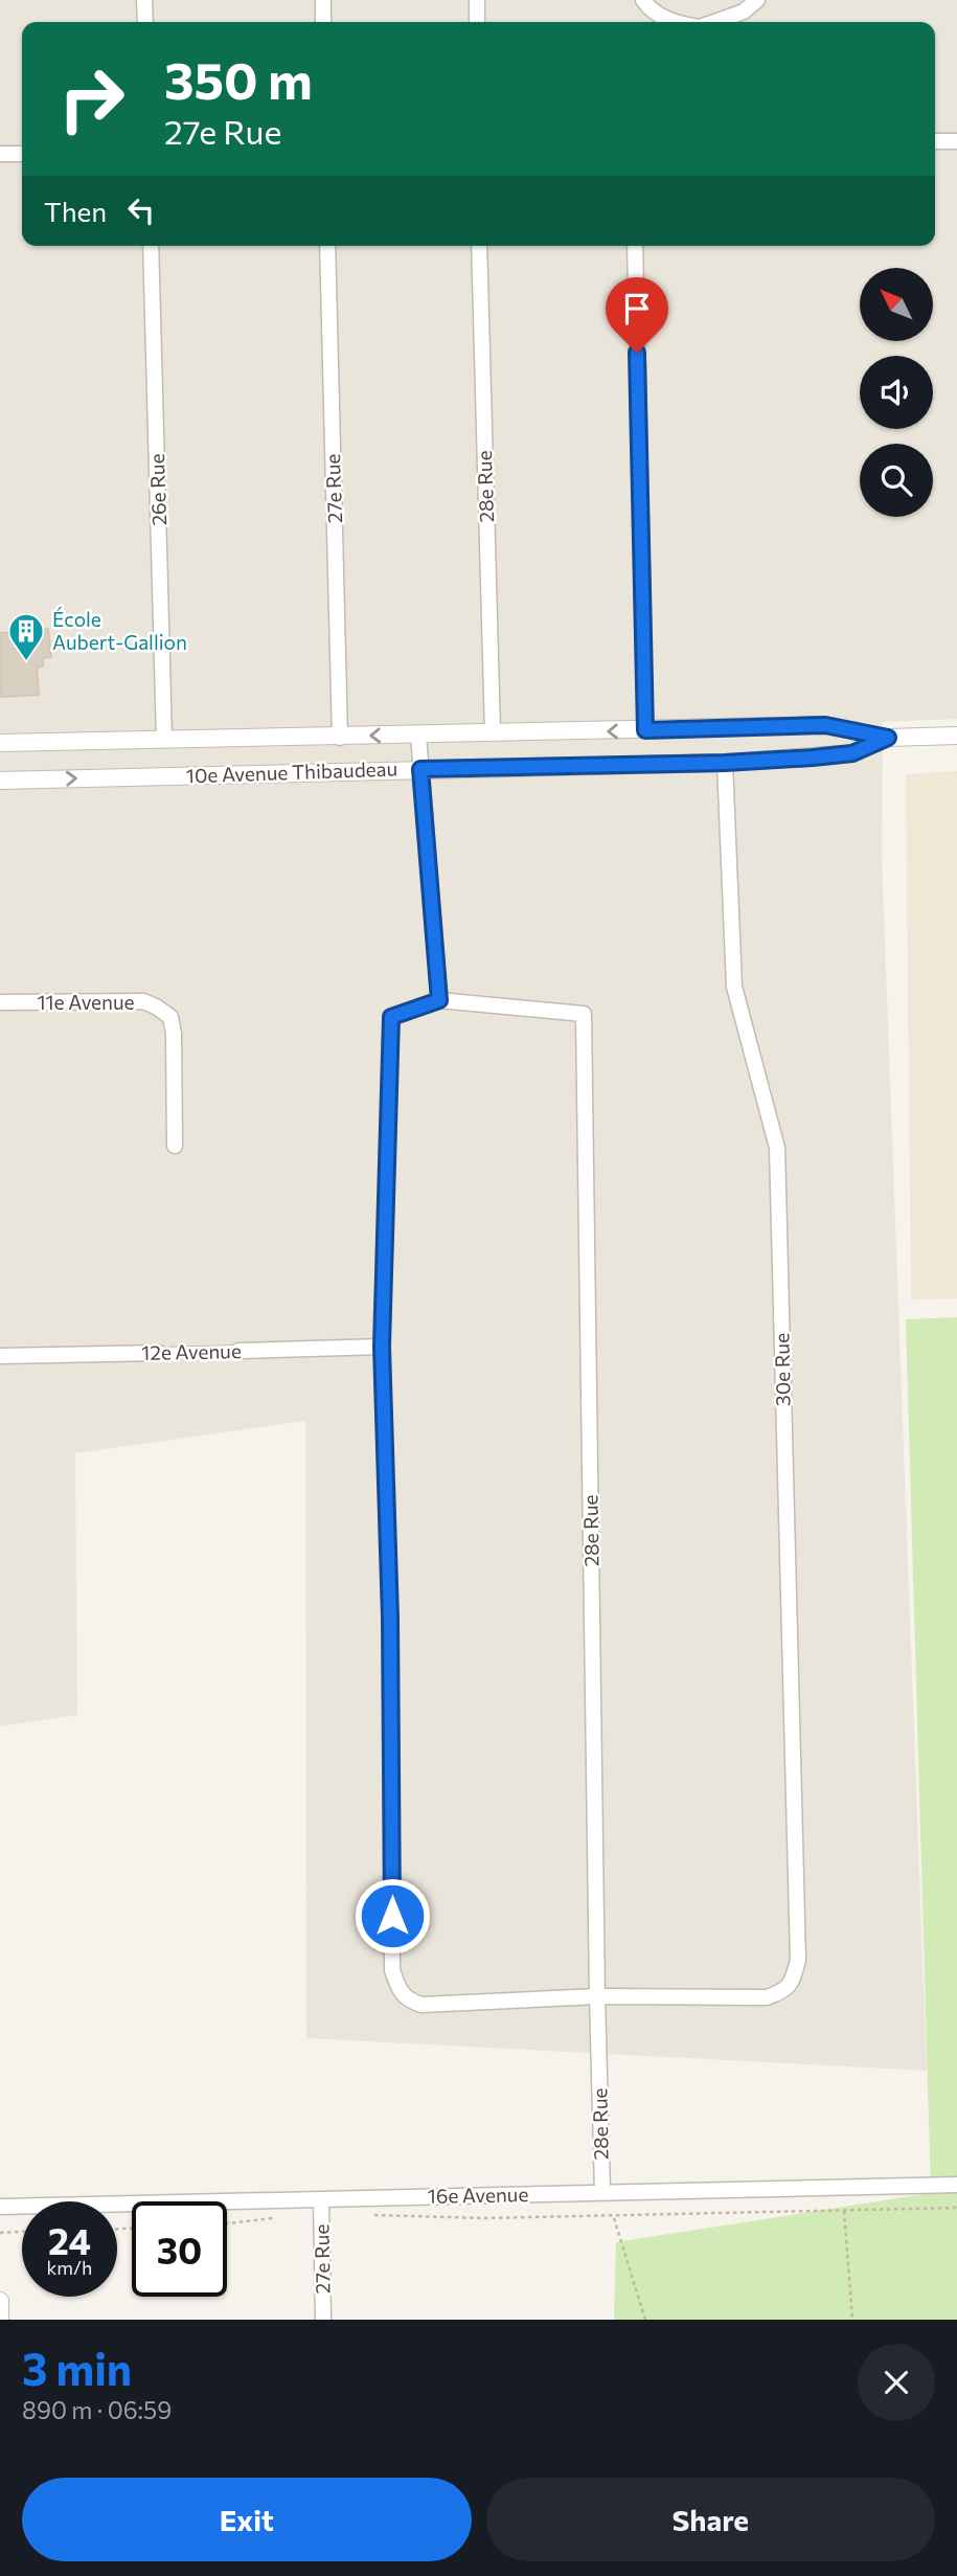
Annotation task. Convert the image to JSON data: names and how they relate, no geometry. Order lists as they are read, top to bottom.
{
  "streets": {
    "street": [
      "28e Rue",
      "27e Rue",
      "26e Rue",
      "10e Avenue Thibaudeau",
      "11e Avenue",
      "12e Avenue",
      "30e Rue",
      "16e Avenue"
    ]
  },
  "crossings": [
    ["28e Rue", "10e Avenue Thibaudeau"],
    ["28e Rue", "30e Rue"],
    ["28e Rue", "16e Avenue"],
    ["27e Rue", "10e Avenue Thibaudeau"],
    ["27e Rue", "16e Avenue"],
    ["26e Rue", "10e Avenue Thibaudeau"],
    ["10e Avenue Thibaudeau", "30e Rue"]
  ],
  "places": {
    "building": ["École Aubert-Gallion"]
  },
  "north": "top left",
  "page": {
    "turn": ["350 m", "27e Rue"],
    "then": "Then",
    "speed": "24 km/h",
    "limit": "30",
    "heading": ["3 min", "890 m · 06:59"],
    "buttons": ["Exit", "Share"]
  }
}
